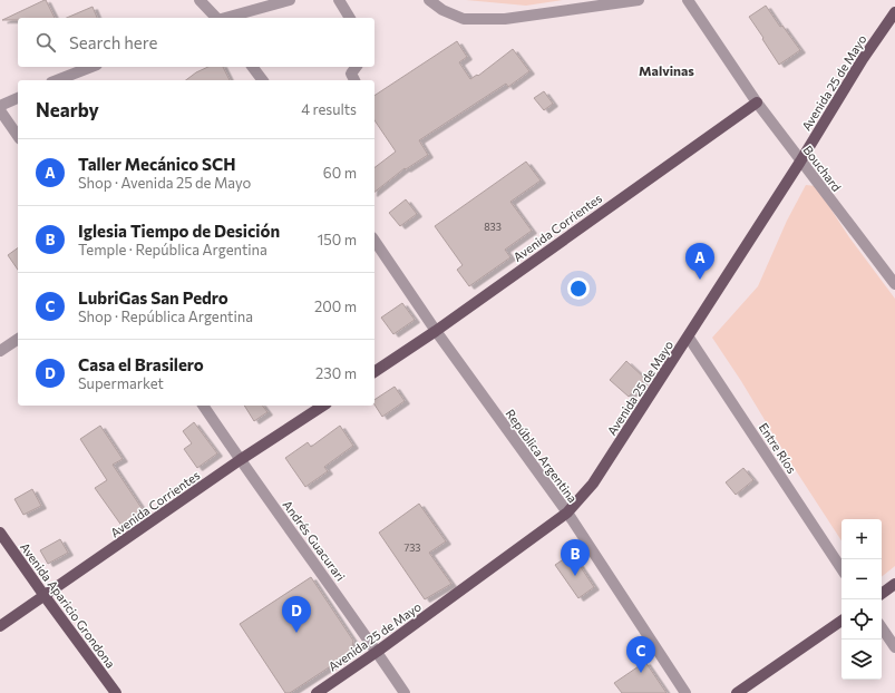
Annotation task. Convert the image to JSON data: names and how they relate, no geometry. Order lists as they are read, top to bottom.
{
  "streets": {
    "main road": ["Avenida 25 de Mayo", "Avenida Corrientes", "Avenida Aparicio Grondona"],
    "street": [
      "Bouchard",
      "Entre Ríos",
      "República Argentina",
      "Andrés Guacurari"
    ]
  },
  "crossings": [
    ["Avenida 25 de Mayo", "Bouchard"],
    ["Avenida 25 de Mayo", "Entre Ríos"],
    ["Avenida 25 de Mayo", "República Argentina"],
    ["Avenida 25 de Mayo", "Andrés Guacurari"],
    ["Bouchard", "Avenida Corrientes"],
    ["Avenida Corrientes", "República Argentina"],
    ["Avenida Corrientes", "Andrés Guacurari"],
    ["Avenida Corrientes", "Avenida Aparicio Grondona"]
  ],
  "districts": ["Malvinas"],
  "house_numbers": ["833", "733"],
  "page": {
    "search": "Search here",
    "heading": ["Nearby", "4 results"],
    "list": [
      {
        "mark": "A",
        "name": "Taller Mecánico SCH",
        "note": "Shop · Avenida 25 de Mayo",
        "value": "60 m"
      },
      {
        "mark": "B",
        "name": "Iglesia Tiempo de Desición",
        "note": "Temple · República Argentina",
        "value": "150 m"
      },
      {
        "mark": "C",
        "name": "LubriGas San Pedro",
        "note": "Shop · República Argentina",
        "value": "200 m"
      },
      {
        "mark": "D",
        "name": "Casa el Brasilero",
        "note": "Supermarket",
        "value": "230 m"
      }
    ],
    "pins": [
      "A",
      "B",
      "D",
      "C"
    ],
    "map_buttons": ["+", "−"]
  }
}
